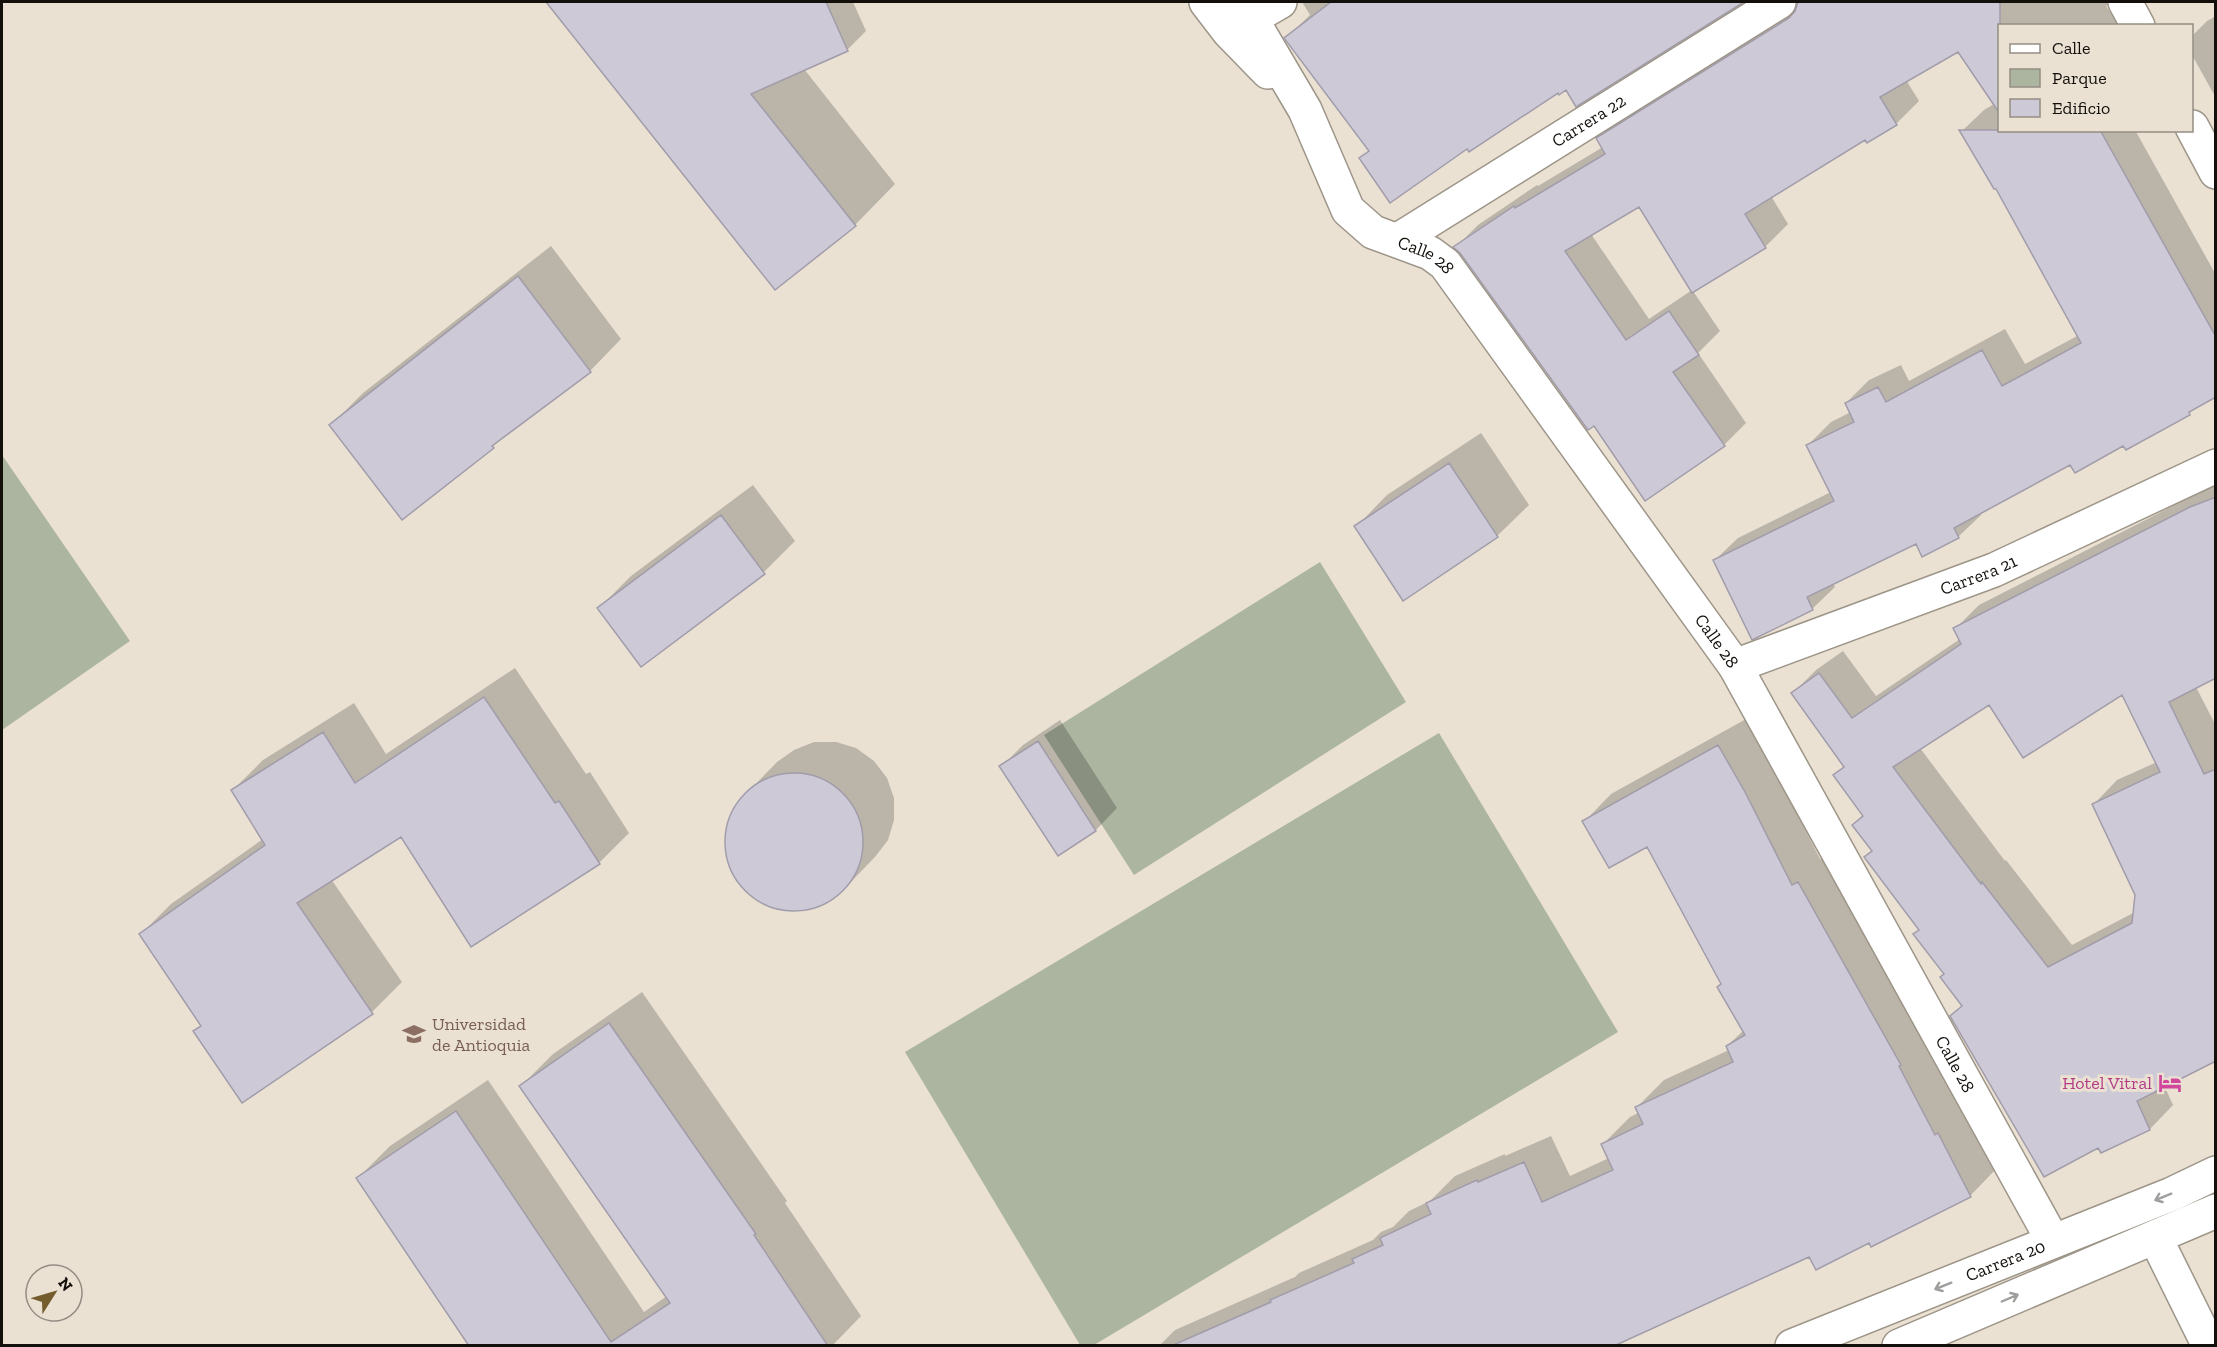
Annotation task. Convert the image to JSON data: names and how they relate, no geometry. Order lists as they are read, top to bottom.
{
  "streets": {
    "street": [
      "Carrera 22",
      "Calle 28",
      "Carrera 21",
      "Carrera 20"
    ]
  },
  "crossings": [
    ["Carrera 22", "Calle 28"],
    ["Calle 28", "Carrera 21"],
    ["Calle 28", "Carrera 20"]
  ],
  "places": {
    "school or university": ["Universidad de Antioquia"],
    "hotel": ["Hotel Vitral"]
  },
  "legend": ["Calle", "Parque", "Edificio"],
  "north": "top right"
}
